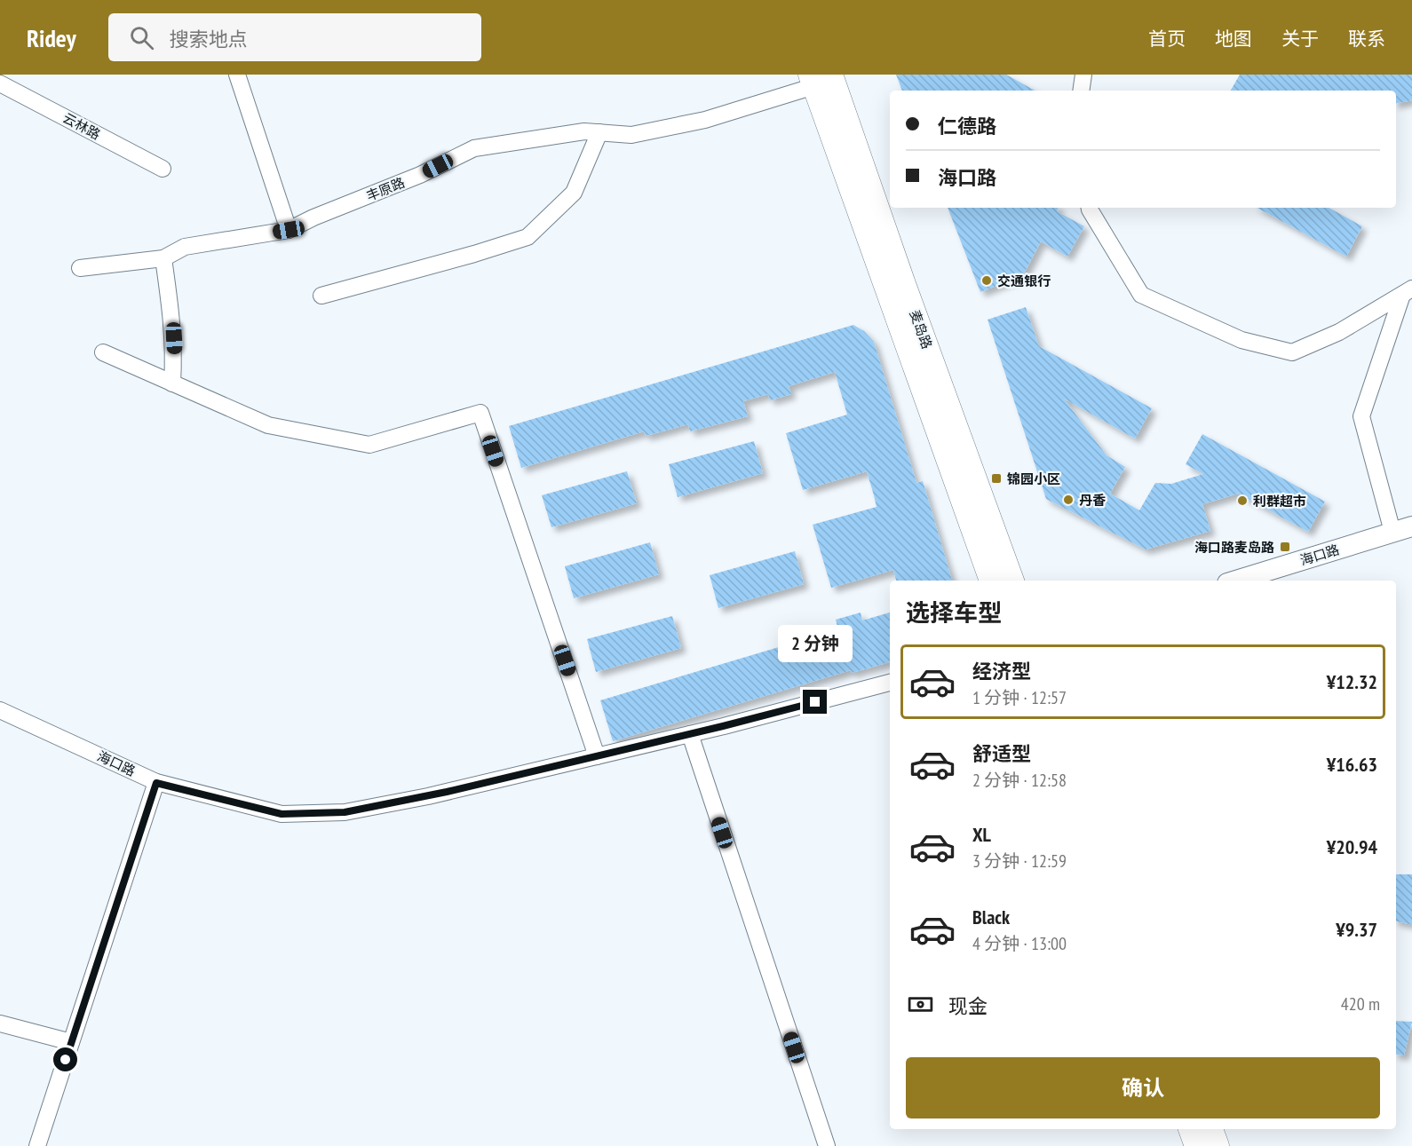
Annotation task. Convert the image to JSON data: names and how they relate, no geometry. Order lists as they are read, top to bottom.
{
  "streets": {
    "main road": ["麦岛路"],
    "street": ["云林路", "丰原路", "海口路"]
  },
  "crossings": [
    ["丰原路", "麦岛路"]
  ],
  "places": {
    "other": ["交通银行", "丹香", "利群超市"],
    "transit": ["锦园小区", "海口路麦岛路"]
  },
  "page": {
    "header": "Ridey",
    "search": "搜索地点",
    "nav": [
      "首页",
      "地图",
      "关于",
      "联系"
    ],
    "banner": ["仁德路", "海口路"],
    "heading": "选择车型",
    "bubble": "2 分钟",
    "list": [
      {
        "name": "经济型",
        "note": "1 分钟 · 12:57",
        "value": "¥12.32"
      },
      {
        "name": "舒适型",
        "note": "2 分钟 · 12:58",
        "value": "¥16.63"
      },
      {
        "name": "XL",
        "note": "3 分钟 · 12:59",
        "value": "¥20.94"
      },
      {
        "name": "Black",
        "note": "4 分钟 · 13:00",
        "value": "¥9.37"
      }
    ],
    "pay": ["现金", "420 m"],
    "buttons": "确认"
  }
}
